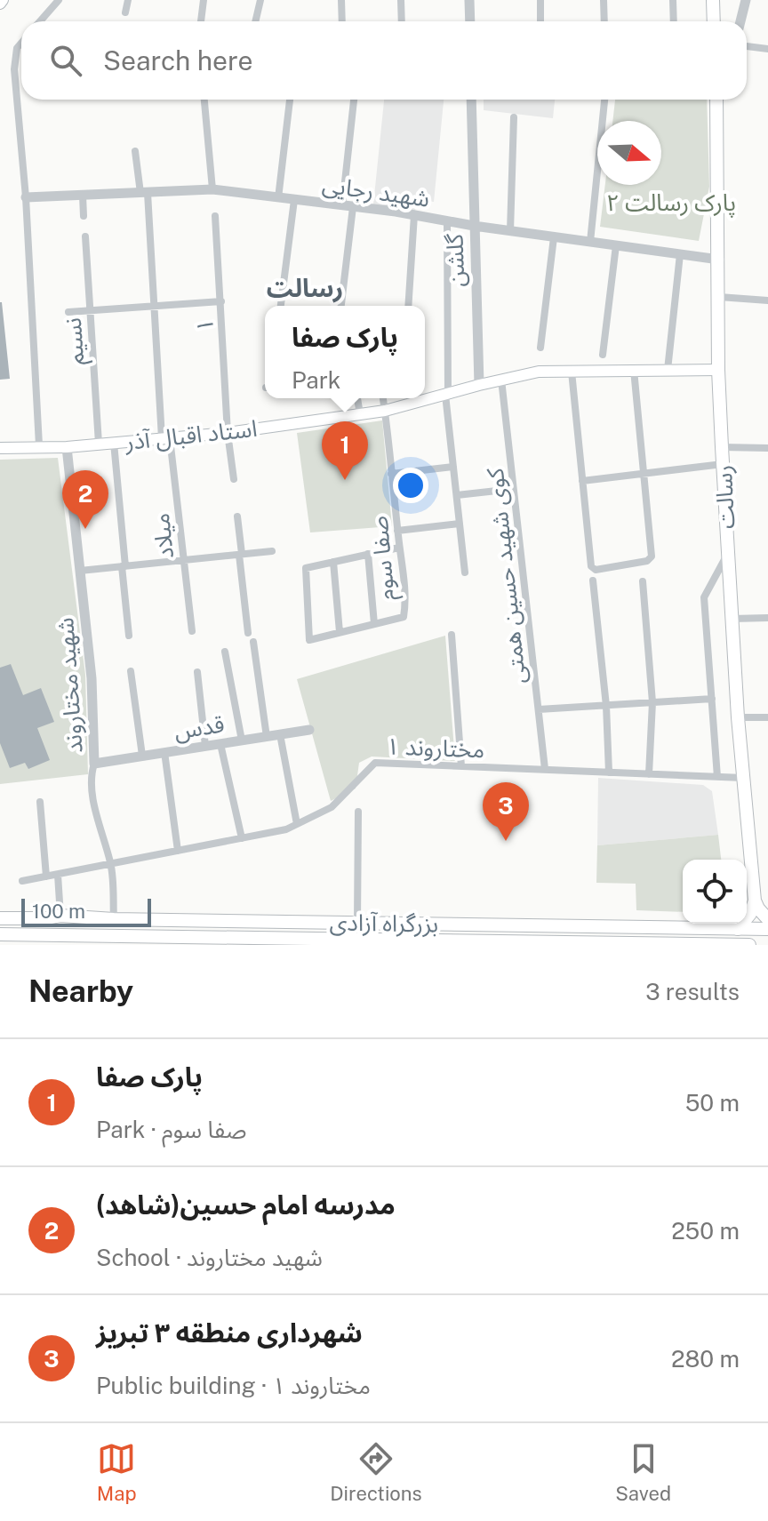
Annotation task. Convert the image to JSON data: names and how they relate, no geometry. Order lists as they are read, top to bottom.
{
  "streets": {
    "main road": ["استاد اقبال آذر", "رسالت", "بزرگراه آزادی"],
    "street": [
      "شهید رجایی",
      "گلشن",
      "۱",
      "نسیم",
      "میلاد",
      "صفا سوم",
      "کوی شهید حسین همتی",
      "شهید مختاروند",
      "قدس",
      "مختاروند ۱"
    ]
  },
  "crossings": [
    ["شهید رجایی", "گلشن"],
    ["شهید رجایی", "رسالت"],
    ["شهید رجایی", "میلاد"],
    ["گلشن", "استاد اقبال آذر"],
    ["۱", "استاد اقبال آذر"],
    ["نسیم", "استاد اقبال آذر"],
    ["استاد اقبال آذر", "رسالت"],
    ["استاد اقبال آذر", "میلاد"],
    ["استاد اقبال آذر", "صفا سوم"],
    ["استاد اقبال آذر", "کوی شهید حسین همتی"],
    ["استاد اقبال آذر", "شهید مختاروند"],
    ["رسالت", "مختاروند ۱"],
    ["کوی شهید حسین همتی", "مختاروند ۱"],
    ["شهید مختاروند", "قدس"],
    ["شهید مختاروند", "مختاروند ۱"],
    ["شهید مختاروند", "بزرگراه آزادی"]
  ],
  "districts": ["رسالت"],
  "parks": ["پارک رسالت ۲"],
  "scale_bar": "100 m",
  "north": "right",
  "page": {
    "search": "Search here",
    "popup": ["پارک صفا", "Park"],
    "pins": ["1", "2", "3"],
    "scale": "100 m",
    "heading": ["Nearby", "3 results"],
    "list": [
      {
        "mark": "1",
        "name": "پارک صفا",
        "note": "Park · صفا سوم",
        "value": "50 m"
      },
      {
        "mark": "2",
        "name": "مدرسه امام حسین(شاهد)",
        "note": "School · شهید مختاروند",
        "value": "250 m"
      },
      {
        "mark": "3",
        "name": "شهرداری منطقه ۳ تبریز",
        "note": "Public building · مختاروند ۱",
        "value": "280 m"
      }
    ],
    "nav": ["Map", "Directions", "Saved"]
  }
}
